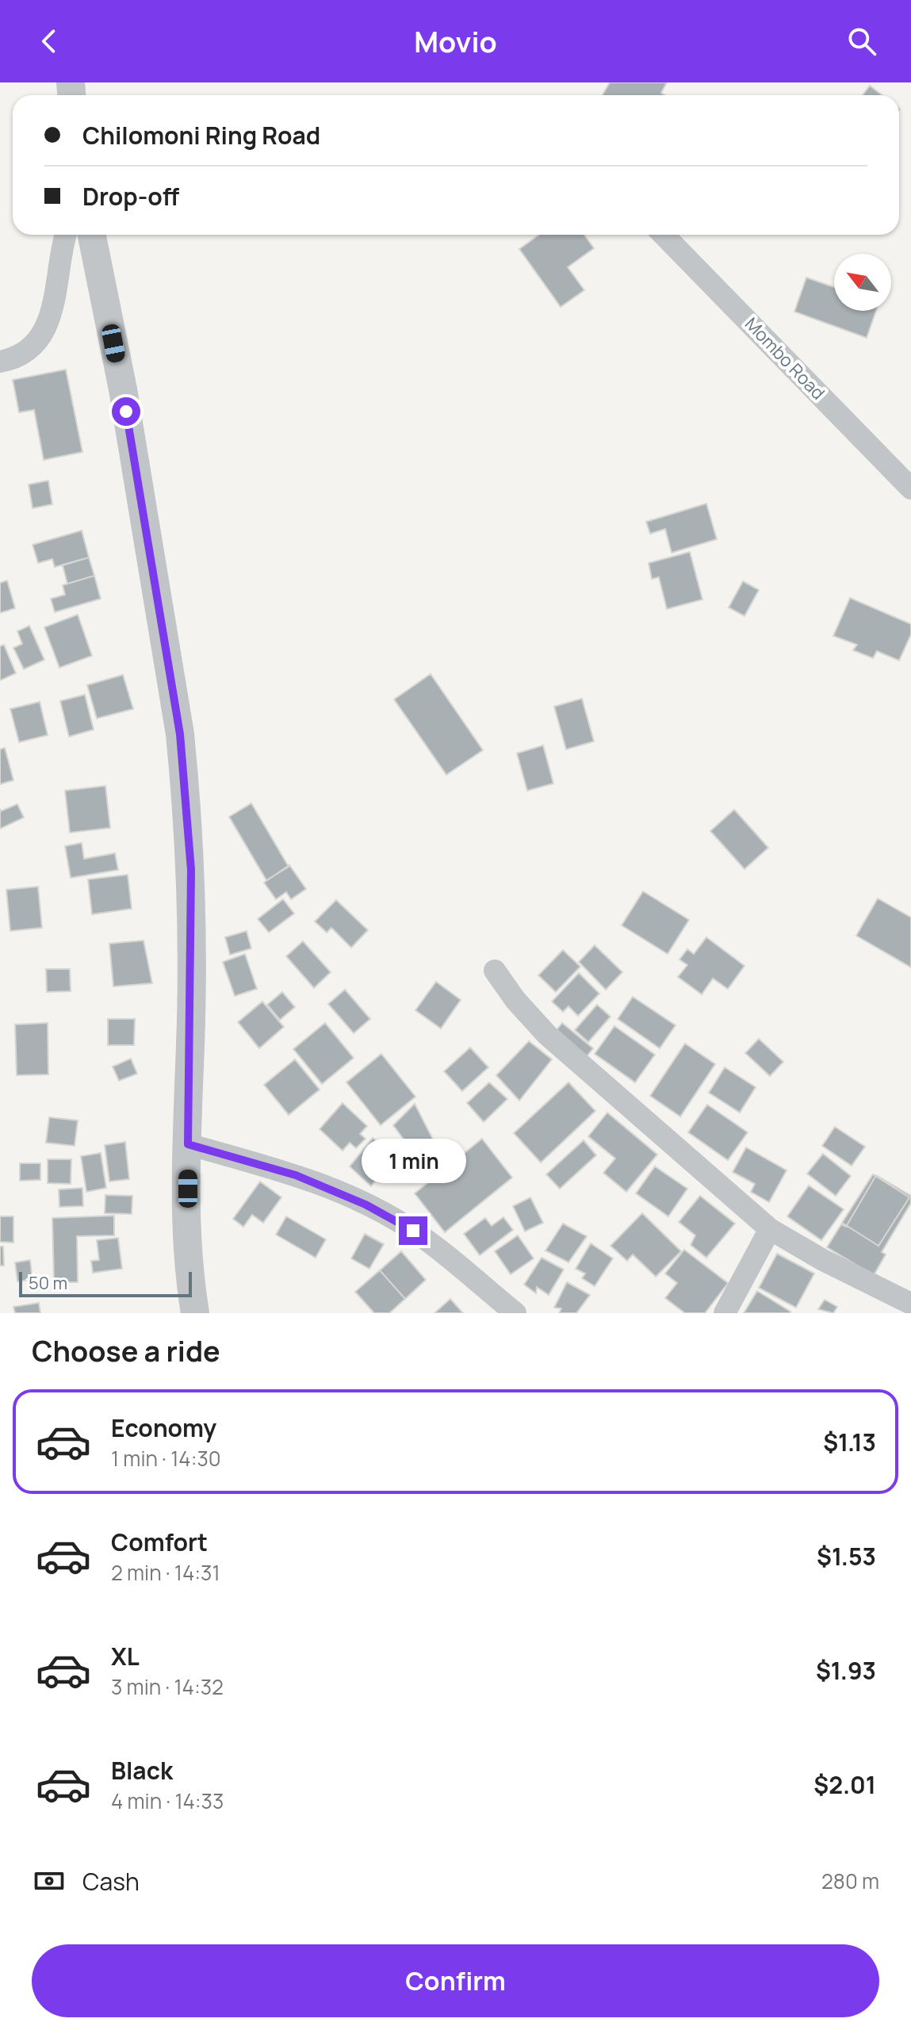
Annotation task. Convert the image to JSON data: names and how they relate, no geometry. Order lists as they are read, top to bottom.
{
  "streets": {
    "street": ["Mombo Road"]
  },
  "scale_bar": "50 m",
  "north": "top left",
  "page": {
    "header": "Movio",
    "banner": ["Chilomoni Ring Road", "Drop-off"],
    "bubble": "1 min",
    "scale": "50 m",
    "heading": "Choose a ride",
    "list": [
      {
        "name": "Economy",
        "note": "1 min · 14:30",
        "value": "$1.13"
      },
      {
        "name": "Comfort",
        "note": "2 min · 14:31",
        "value": "$1.53"
      },
      {
        "name": "XL",
        "note": "3 min · 14:32",
        "value": "$1.93"
      },
      {
        "name": "Black",
        "note": "4 min · 14:33",
        "value": "$2.01"
      }
    ],
    "pay": ["Cash", "280 m"],
    "buttons": "Confirm"
  }
}
